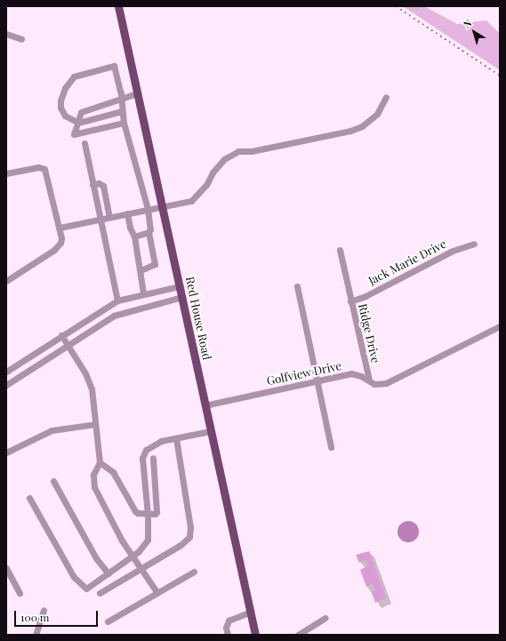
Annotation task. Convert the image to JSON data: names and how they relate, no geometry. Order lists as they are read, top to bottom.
{
  "streets": {
    "main road": ["Red House Road"],
    "street": ["Jack Marie Drive", "Ridge Drive", "Golfview Drive"]
  },
  "crossings": [
    ["Jack Marie Drive", "Ridge Drive"],
    ["Red House Road", "Golfview Drive"],
    ["Ridge Drive", "Golfview Drive"]
  ],
  "scale_bar": "100 m",
  "north": "top left"
}
